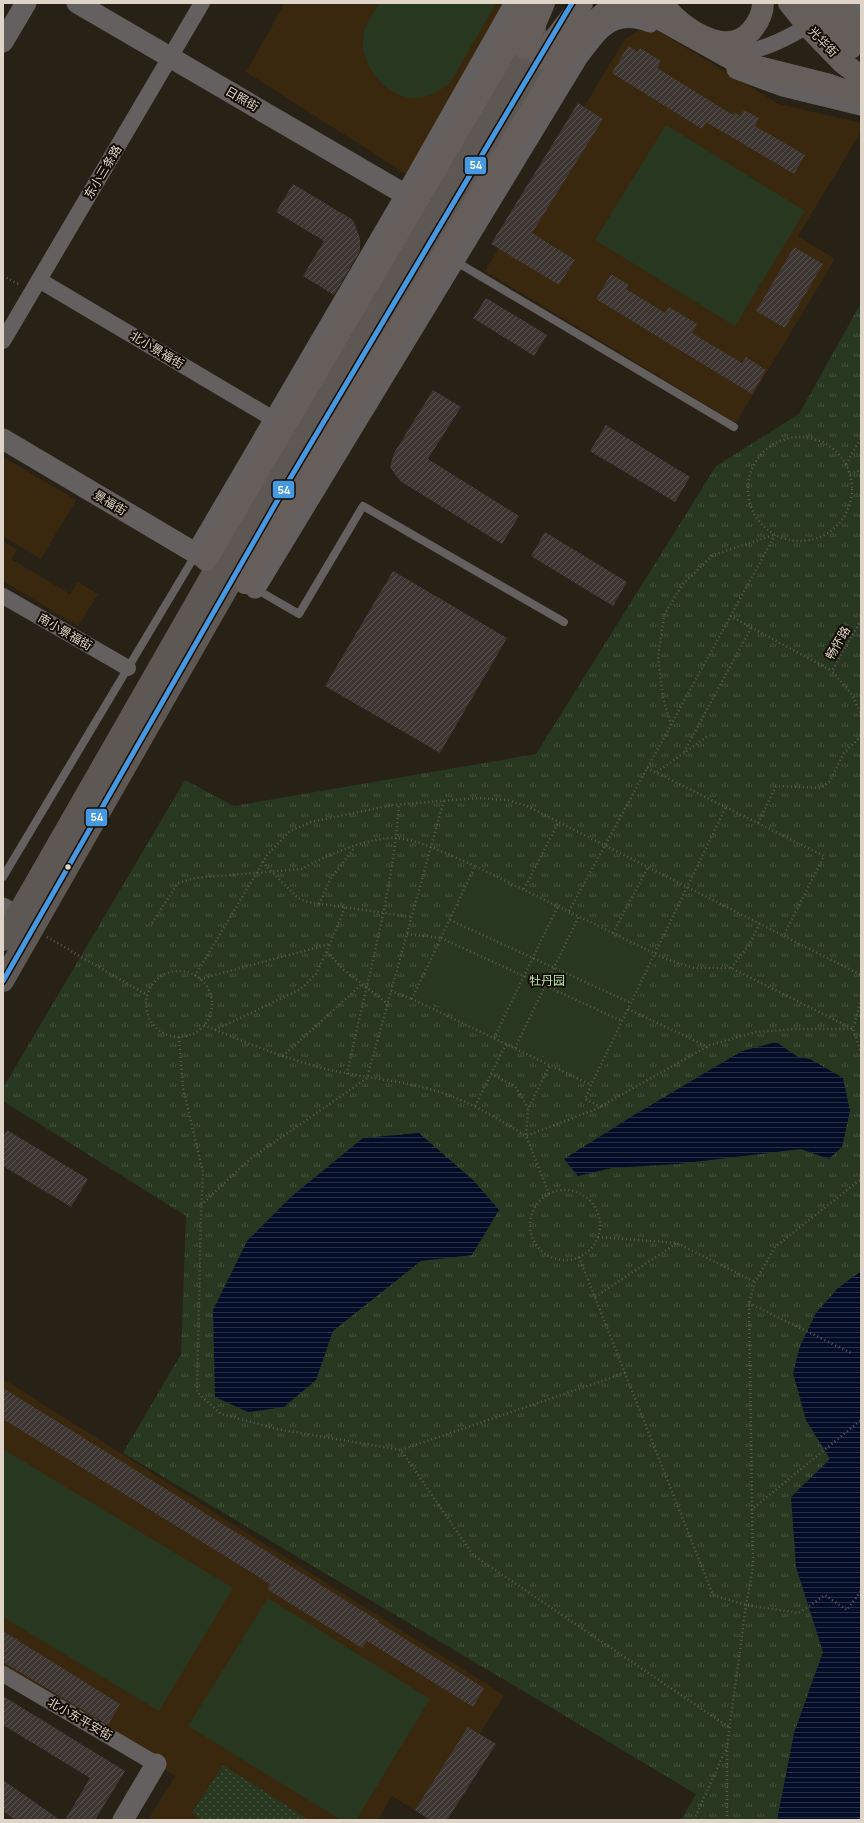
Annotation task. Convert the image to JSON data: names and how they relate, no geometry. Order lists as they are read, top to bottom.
{
  "streets": {
    "highway": ["光华街"],
    "street": [
      "日照街",
      "东小三条路",
      "北小景福街",
      "景福街",
      "南小景福街",
      "北小东平安街"
    ],
    "path": ["畅怀路"]
  },
  "crossings": [
    ["日照街", "东小三条路"],
    ["东小三条路", "北小景福街"]
  ],
  "parks": ["牡丹园"],
  "lines": ["transit line 54"]
}
